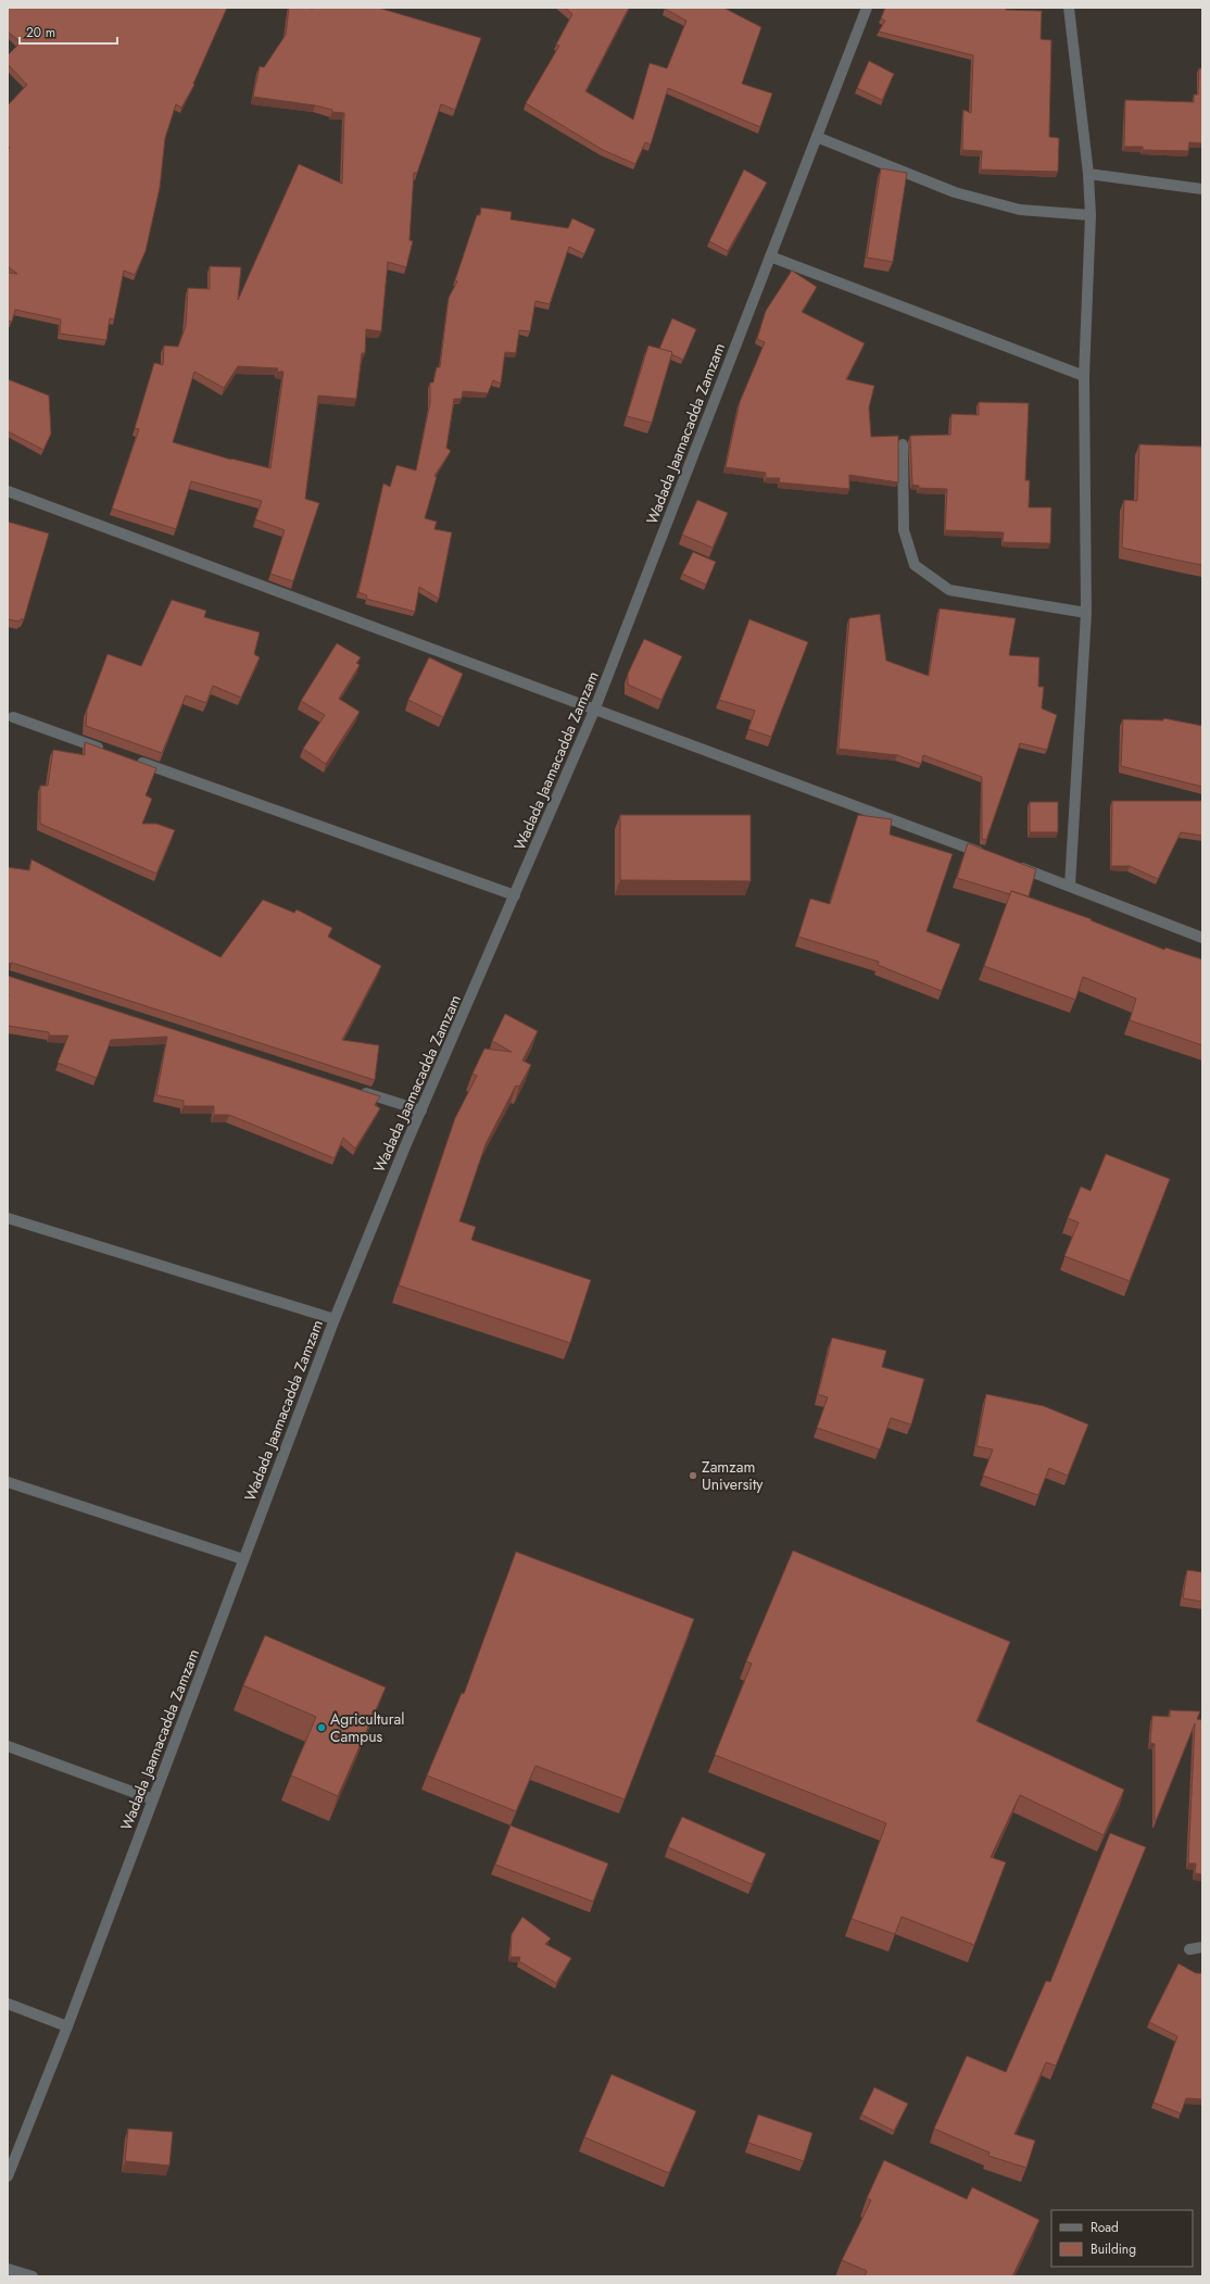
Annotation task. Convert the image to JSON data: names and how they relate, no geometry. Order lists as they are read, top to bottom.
{
  "streets": {
    "street": ["Wadada Jaamacadda Zamzam"]
  },
  "places": ["Zamzam University", "Agricultural Campus"],
  "legend": ["Road", "Building"],
  "scale_bar": "20 m"
}
